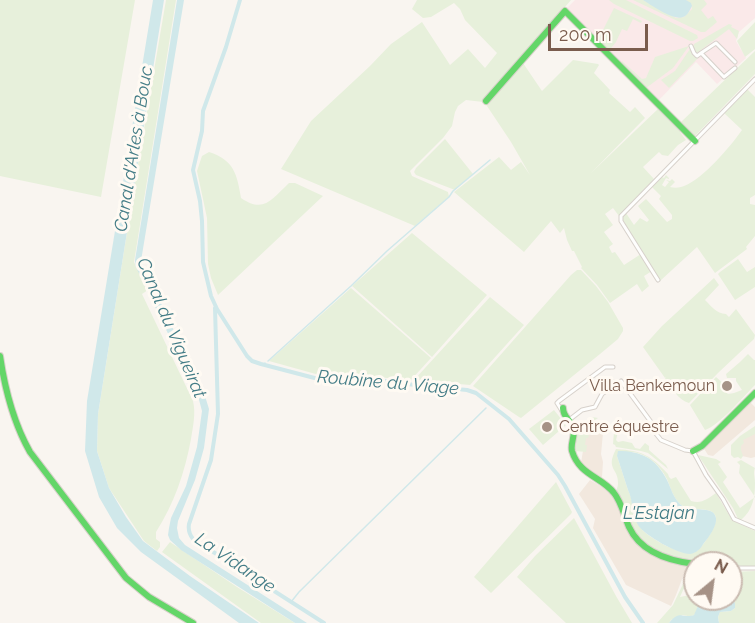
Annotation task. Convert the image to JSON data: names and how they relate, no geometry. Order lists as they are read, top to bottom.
{
  "water": [
    "Canal d'Arles à Bouc",
    "Canal du Vigueirat",
    "Roubine du Viage",
    "L'Estajan",
    "La Vidange"
  ],
  "places": ["Villa Benkemoun", "Centre équestre"],
  "scale_bar": "200 m",
  "north": "top right"
}
